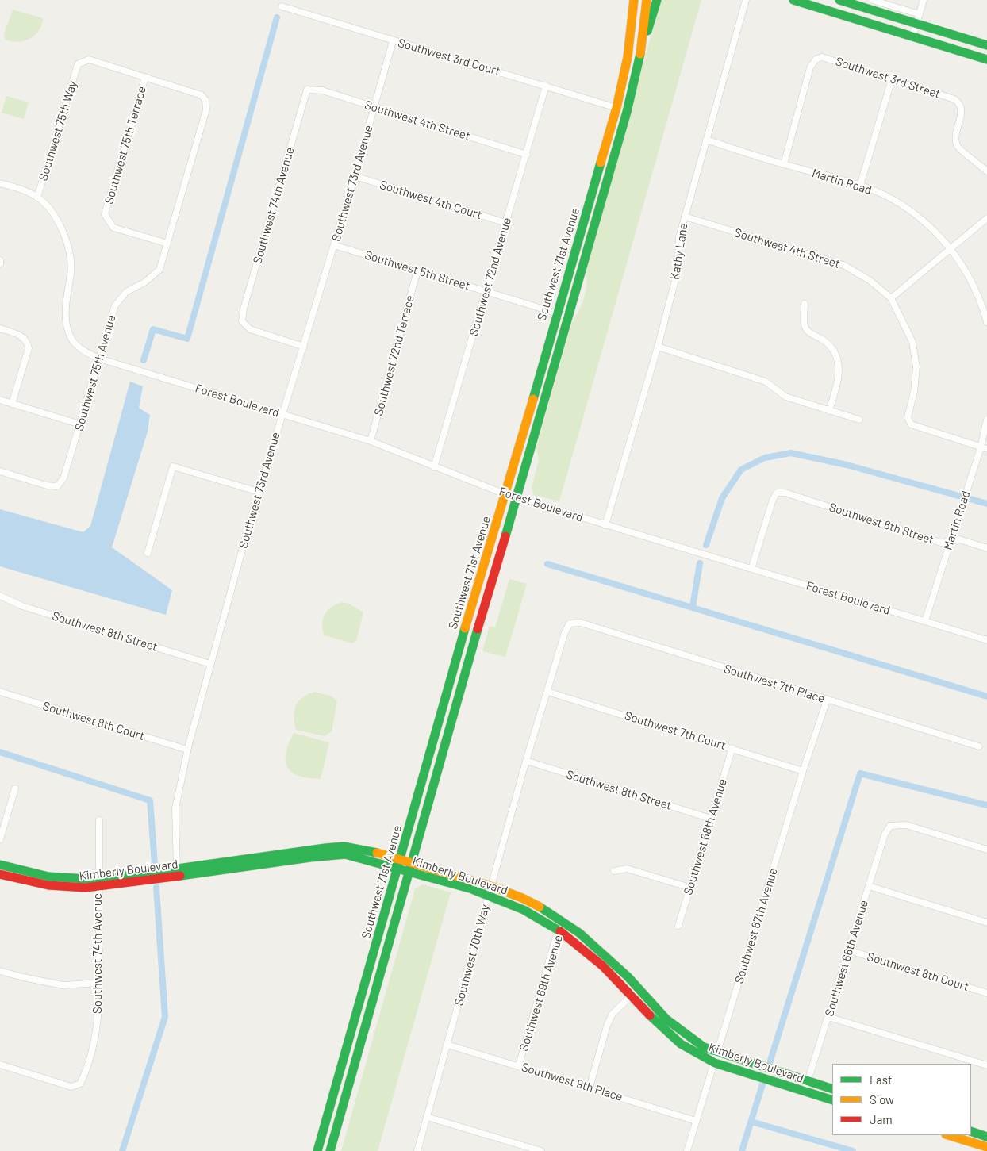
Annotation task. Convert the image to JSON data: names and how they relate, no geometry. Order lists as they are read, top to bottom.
{
  "streets": {
    "main road": ["Southwest 71st Avenue", "Kimberly Boulevard"],
    "street": [
      "Southwest 3rd Court",
      "Southwest 3rd Street",
      "Southwest 4th Street",
      "Southwest 75th Way",
      "Southwest 75th Terrace",
      "Martin Road",
      "Southwest 73rd Avenue",
      "Southwest 4th Court",
      "Southwest 74th Avenue",
      "Kathy Lane",
      "Southwest 5th Street",
      "Southwest 72nd Avenue",
      "Southwest 72nd Terrace",
      "Southwest 75th Avenue",
      "Forest Boulevard",
      "Southwest 6th Street",
      "Southwest 8th Street",
      "Southwest 7th Place",
      "Southwest 8th Court",
      "Southwest 7th Court",
      "Southwest 68th Avenue",
      "Southwest 67th Avenue",
      "Southwest 70th Way",
      "Southwest 66th Avenue",
      "Southwest 69th Avenue",
      "Southwest 9th Place"
    ]
  },
  "crossings": [
    ["Southwest 3rd Court", "Southwest 73rd Avenue"],
    ["Southwest 3rd Court", "Southwest 71st Avenue"],
    ["Southwest 3rd Court", "Southwest 72nd Avenue"],
    ["Southwest 3rd Street", "Martin Road"],
    ["Southwest 4th Street", "Martin Road"],
    ["Southwest 4th Street", "Southwest 73rd Avenue"],
    ["Southwest 4th Street", "Southwest 74th Avenue"],
    ["Southwest 4th Street", "Kathy Lane"],
    ["Southwest 4th Street", "Southwest 72nd Avenue"],
    ["Southwest 75th Way", "Southwest 75th Terrace"],
    ["Southwest 75th Way", "Southwest 75th Avenue"],
    ["Southwest 75th Terrace", "Southwest 75th Avenue"],
    ["Martin Road", "Kathy Lane"],
    ["Martin Road", "Forest Boulevard"],
    ["Martin Road", "Southwest 6th Street"],
    ["Southwest 73rd Avenue", "Southwest 4th Court"],
    ["Southwest 73rd Avenue", "Southwest 74th Avenue"],
    ["Southwest 73rd Avenue", "Southwest 5th Street"],
    ["Southwest 73rd Avenue", "Forest Boulevard"],
    ["Southwest 73rd Avenue", "Southwest 8th Street"],
    ["Southwest 73rd Avenue", "Southwest 8th Court"],
    ["Southwest 73rd Avenue", "Kimberly Boulevard"],
    ["Southwest 4th Court", "Southwest 72nd Avenue"],
    ["Southwest 74th Avenue", "Kimberly Boulevard"],
    ["Kathy Lane", "Forest Boulevard"],
    ["Southwest 71st Avenue", "Southwest 5th Street"],
    ["Southwest 71st Avenue", "Forest Boulevard"],
    ["Southwest 71st Avenue", "Kimberly Boulevard"],
    ["Southwest 5th Street", "Southwest 72nd Avenue"],
    ["Southwest 5th Street", "Southwest 72nd Terrace"],
    ["Southwest 72nd Avenue", "Forest Boulevard"],
    ["Southwest 72nd Terrace", "Forest Boulevard"],
    ["Southwest 75th Avenue", "Forest Boulevard"],
    ["Forest Boulevard", "Southwest 6th Street"],
    ["Southwest 8th Street", "Southwest 68th Avenue"],
    ["Southwest 8th Street", "Southwest 70th Way"],
    ["Southwest 7th Place", "Southwest 67th Avenue"],
    ["Southwest 7th Place", "Southwest 70th Way"],
    ["Southwest 8th Court", "Southwest 66th Avenue"],
    ["Southwest 7th Court", "Southwest 68th Avenue"],
    ["Southwest 7th Court", "Southwest 67th Avenue"],
    ["Southwest 7th Court", "Southwest 70th Way"],
    ["Kimberly Boulevard", "Southwest 67th Avenue"],
    ["Kimberly Boulevard", "Southwest 70th Way"],
    ["Kimberly Boulevard", "Southwest 66th Avenue"],
    ["Kimberly Boulevard", "Southwest 69th Avenue"],
    ["Southwest 67th Avenue", "Southwest 9th Place"],
    ["Southwest 70th Way", "Southwest 9th Place"],
    ["Southwest 69th Avenue", "Southwest 9th Place"]
  ],
  "legend": ["Fast", "Slow", "Jam"]
}
